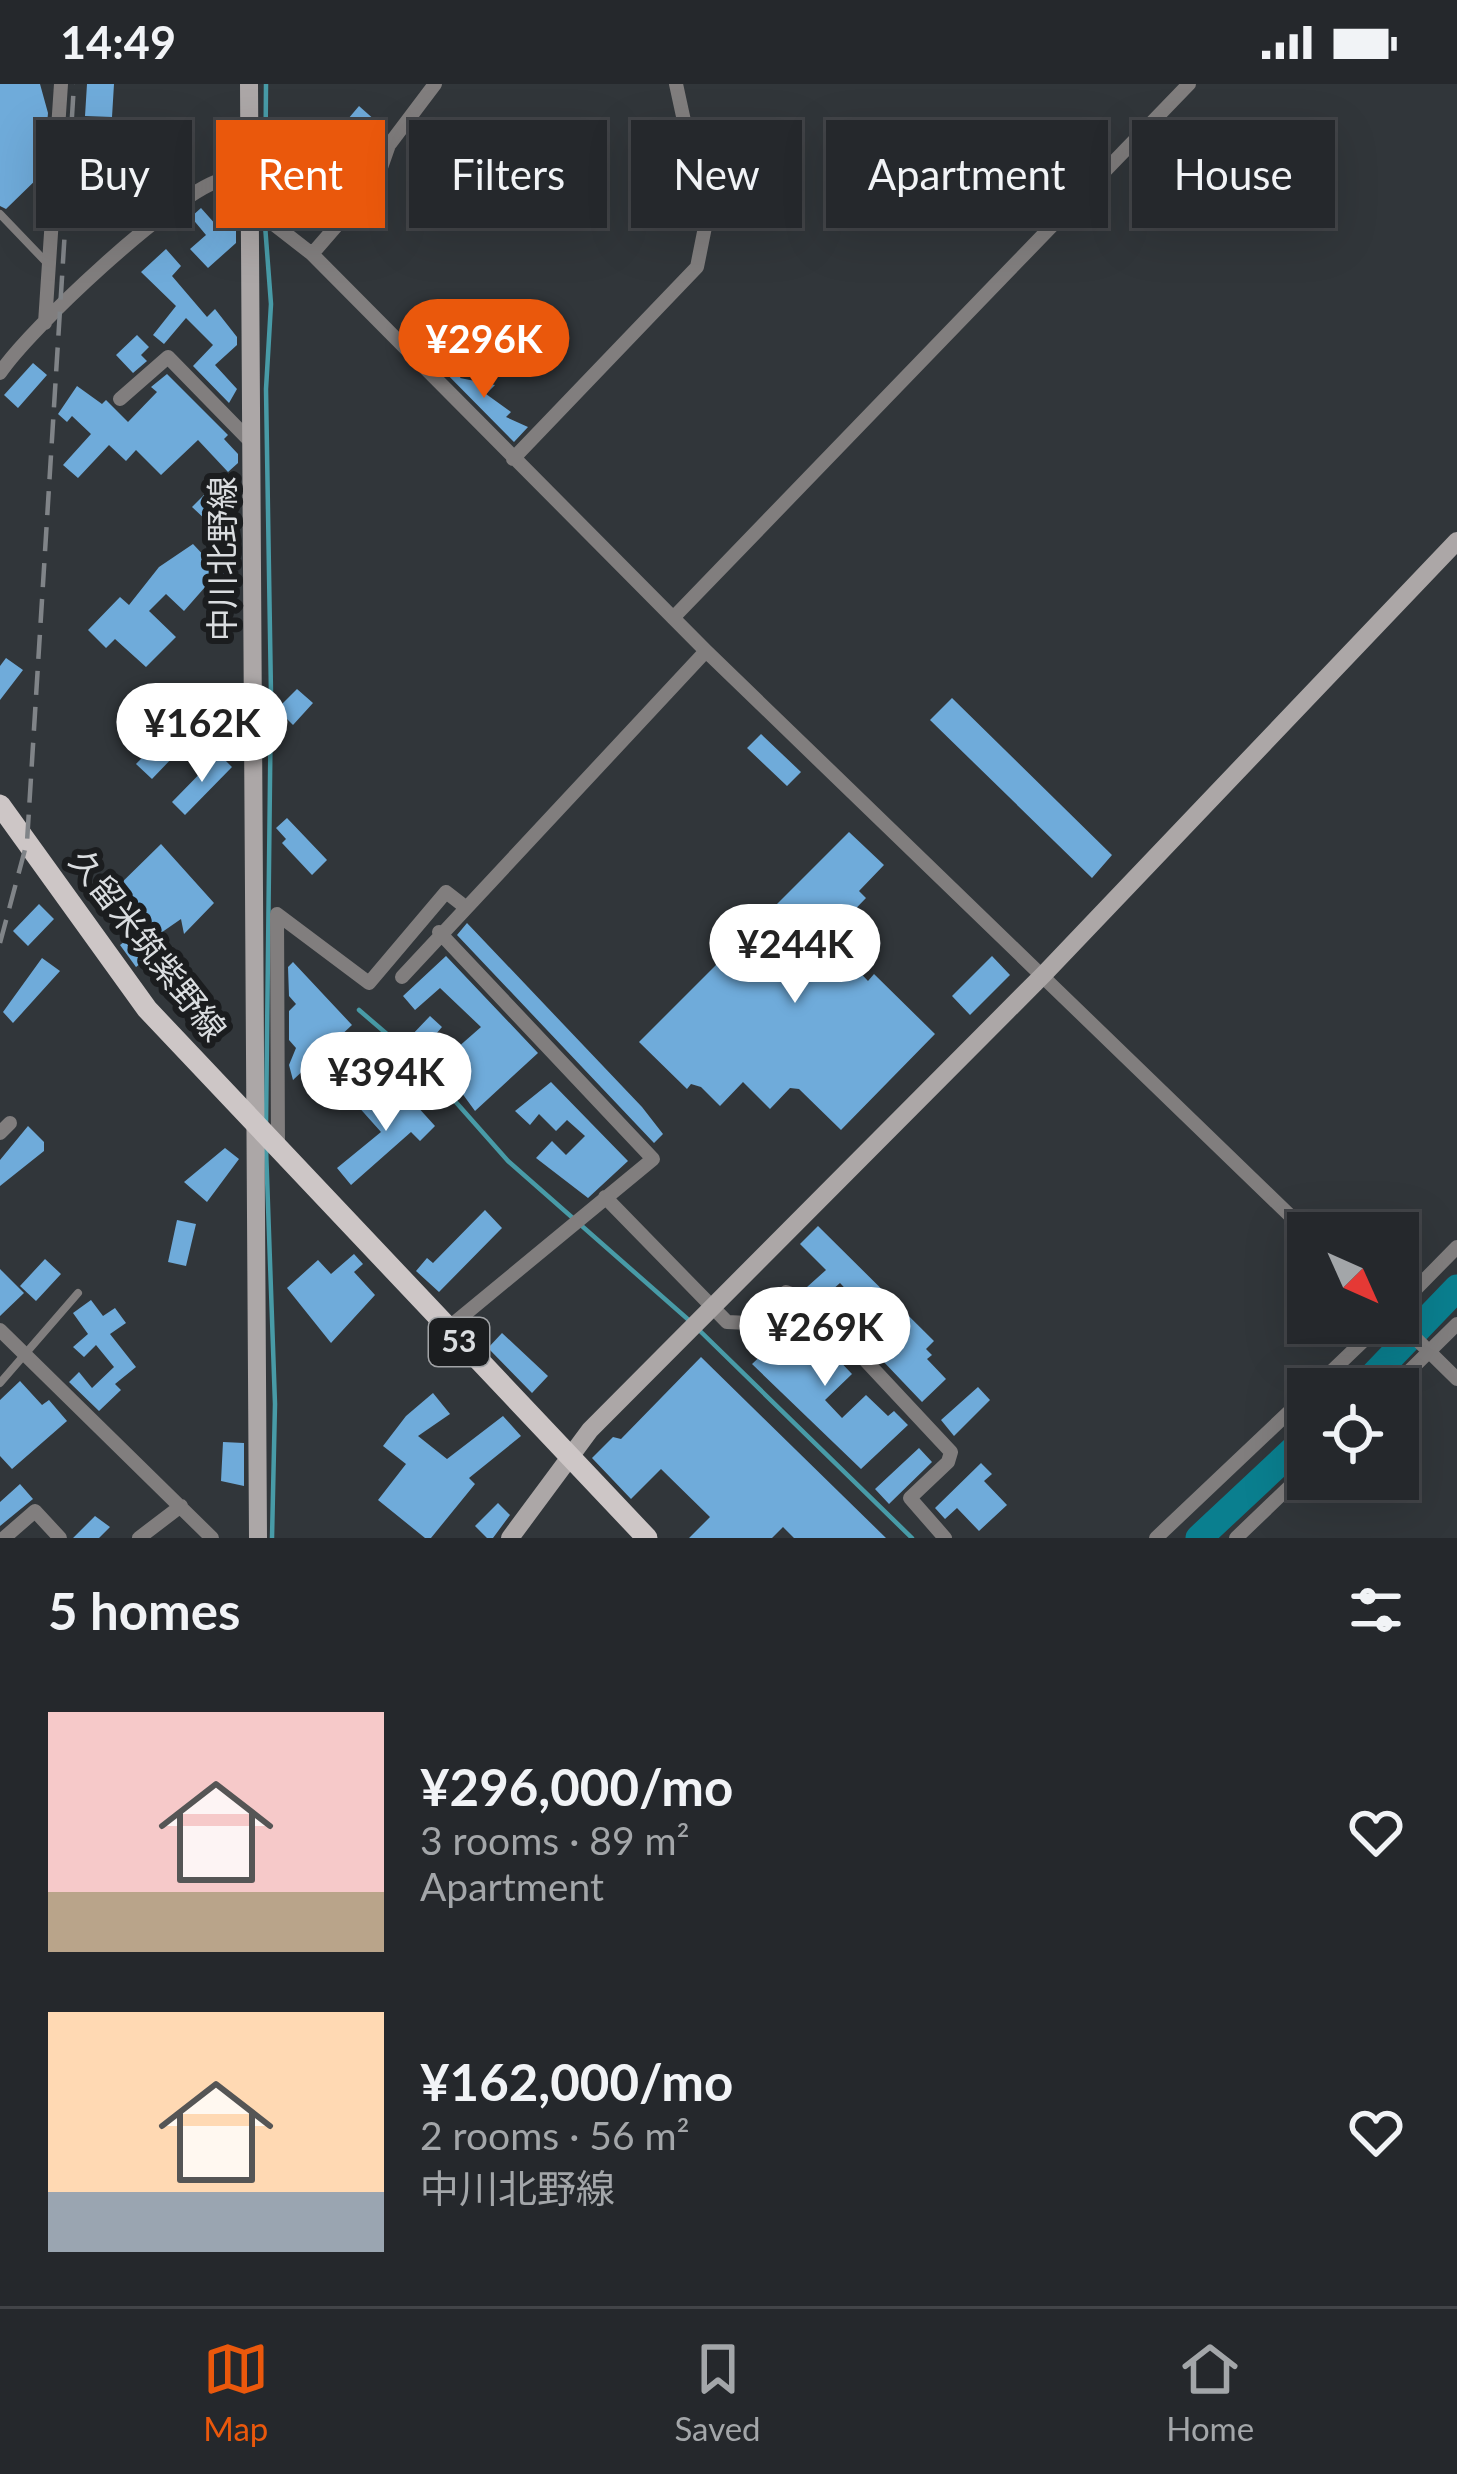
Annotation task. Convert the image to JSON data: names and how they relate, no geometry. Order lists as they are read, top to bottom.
{
  "streets": {
    "main road": ["中川北野線", "久留米筑紫野線", "53"]
  },
  "crossings": [
    ["中川北野線", "久留米筑紫野線"]
  ],
  "north": "bottom right",
  "page": {
    "status": "14:49",
    "chip": [
      "Buy",
      "Rent",
      "Filters",
      "New",
      "Apartment",
      "House"
    ],
    "price": [
      "¥296K",
      "¥162K",
      "¥244K",
      "¥394K",
      "¥269K"
    ],
    "heading": "5 homes",
    "list": [
      {
        "name": "¥296,000/mo",
        "note": "3 rooms · 89 m² · Apartment"
      },
      {
        "name": "¥162,000/mo",
        "note": "2 rooms · 56 m² · 中川北野線"
      }
    ],
    "tabs": ["Map", "Saved", "Home"]
  }
}
